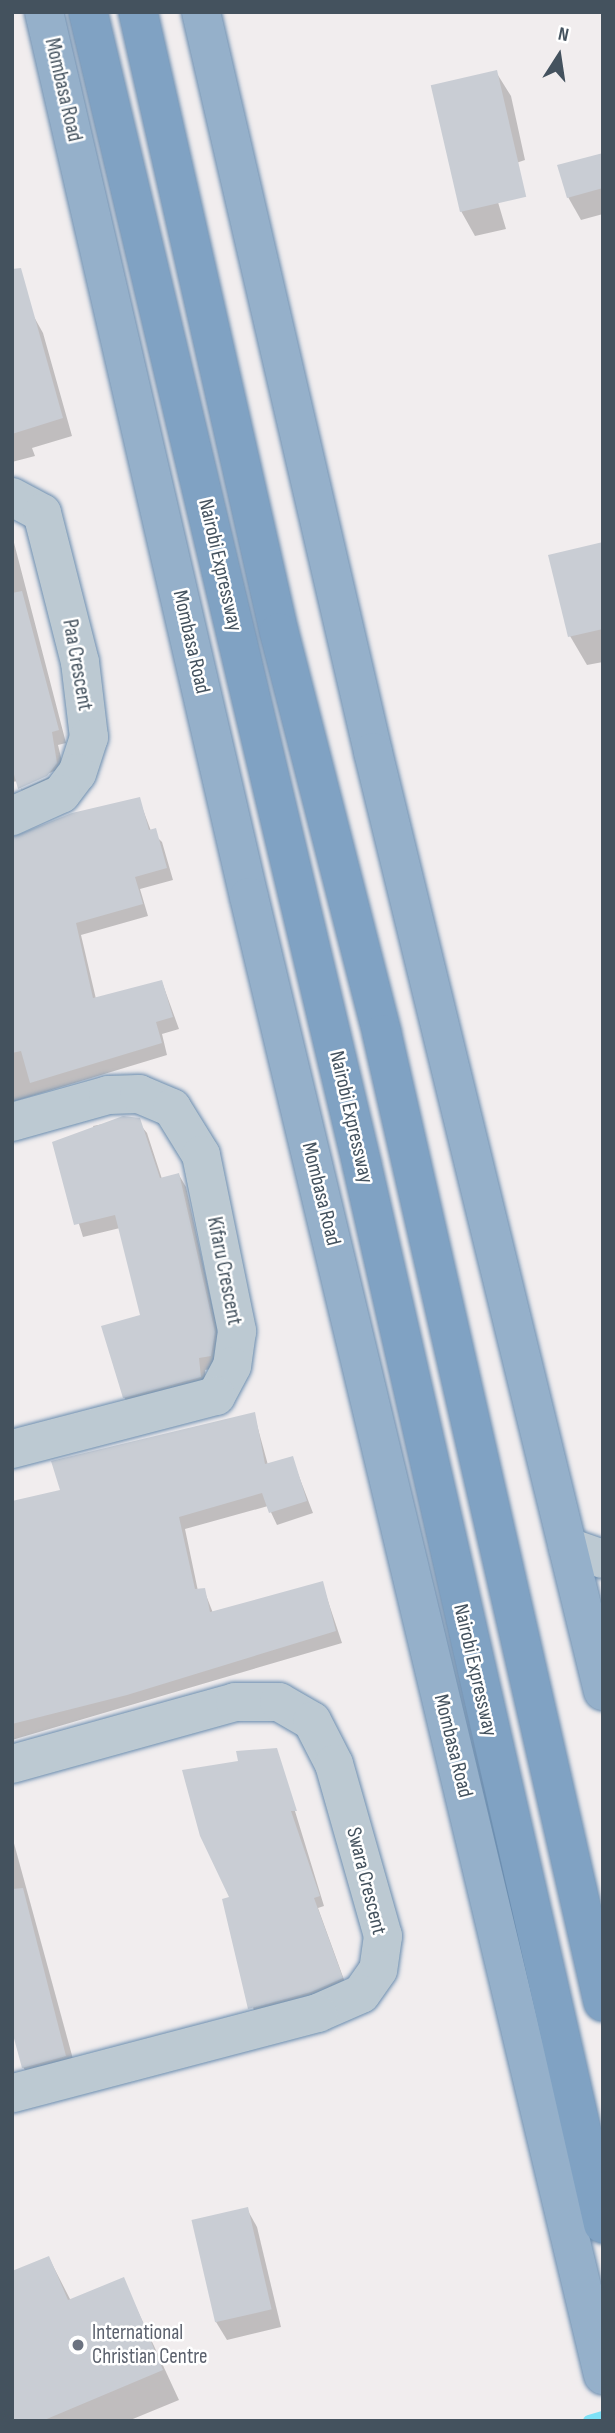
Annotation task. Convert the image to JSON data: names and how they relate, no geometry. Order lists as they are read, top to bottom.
{
  "streets": {
    "highway": ["Mombasa Road", "Nairobi Expressway"],
    "street": ["Paa Crescent", "Kifaru Crescent", "Swara Crescent"]
  },
  "places": ["International Christian Centre"],
  "north": "top"
}
